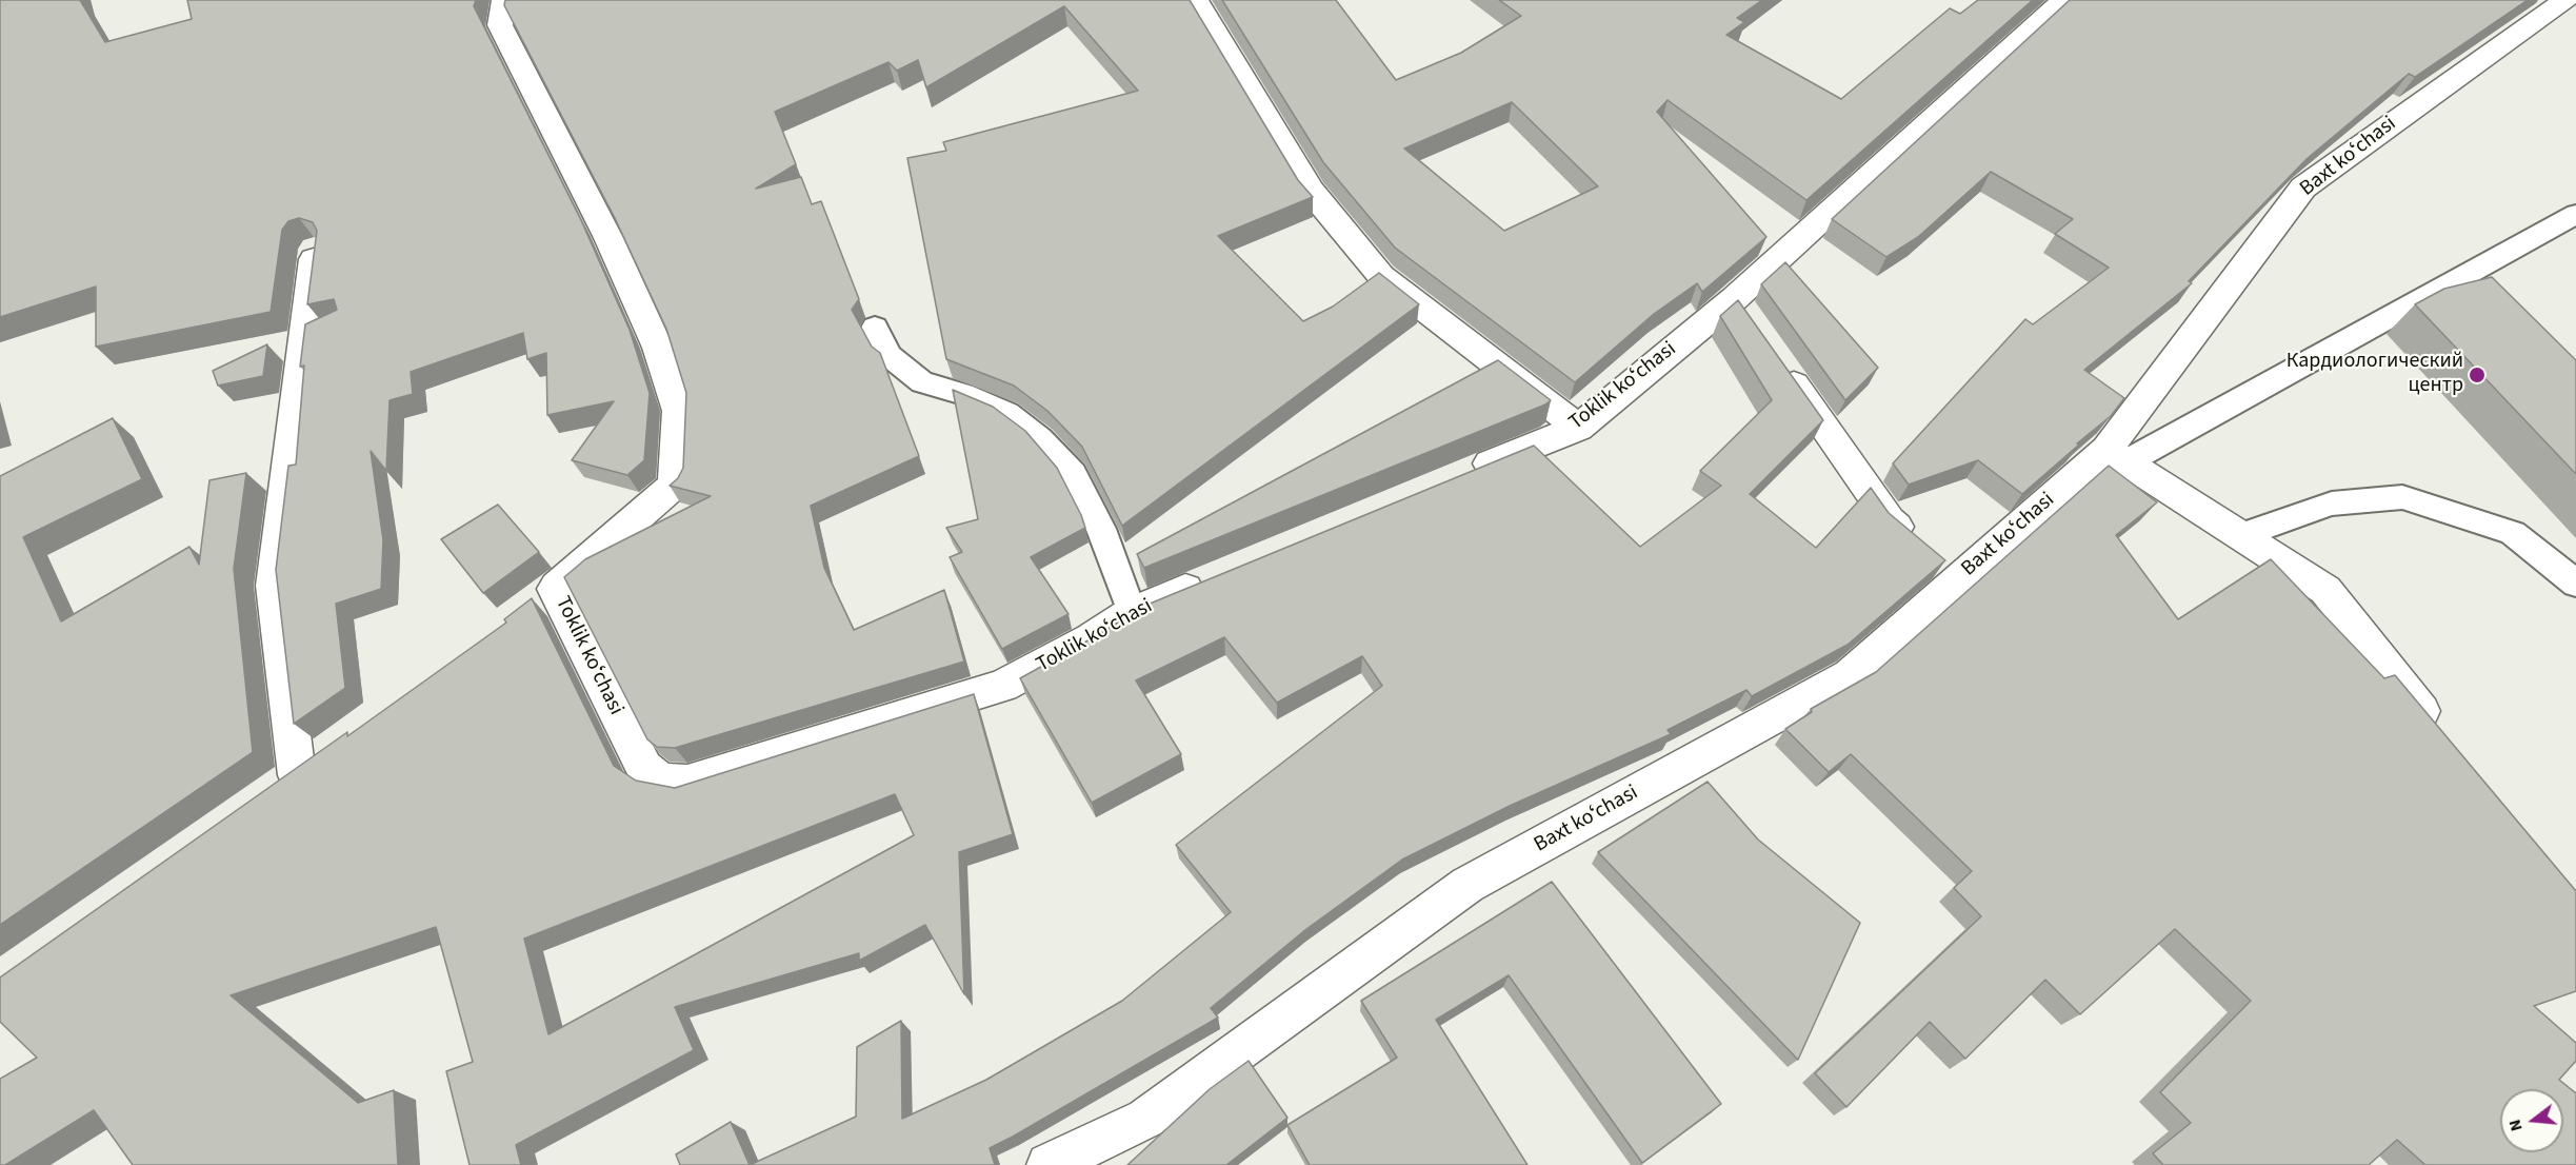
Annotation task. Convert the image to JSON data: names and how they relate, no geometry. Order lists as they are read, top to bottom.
{
  "streets": {
    "street": ["Baxt koʻchasi", "Toklik koʻchasi"]
  },
  "places": ["Кардиологический центр"],
  "north": "left"
}
